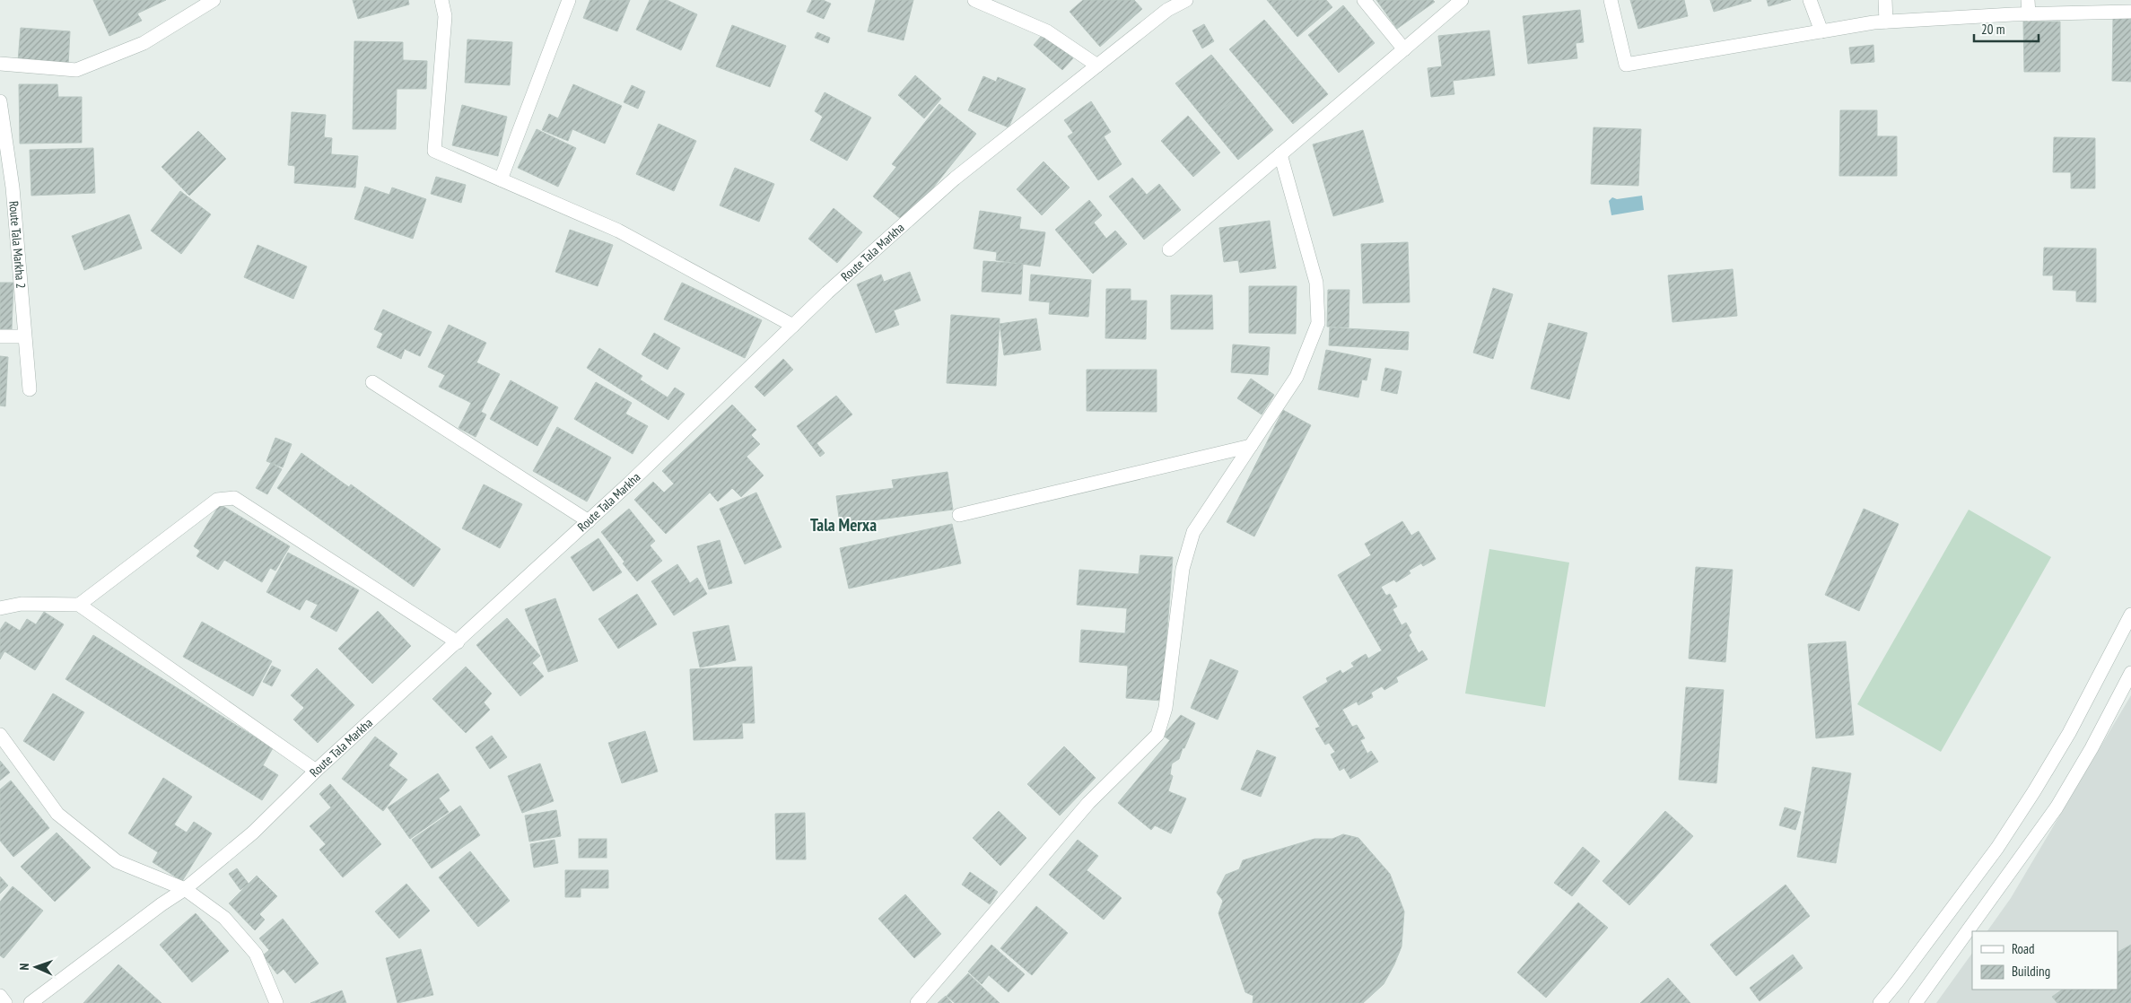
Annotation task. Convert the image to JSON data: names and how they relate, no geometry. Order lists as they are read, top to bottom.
{
  "streets": {
    "street": ["Route Tala Markha 2", "Route Tala Markha"]
  },
  "districts": ["Tala Merxa"],
  "legend": ["Road", "Building"],
  "scale_bar": "20 m",
  "north": "left"
}
